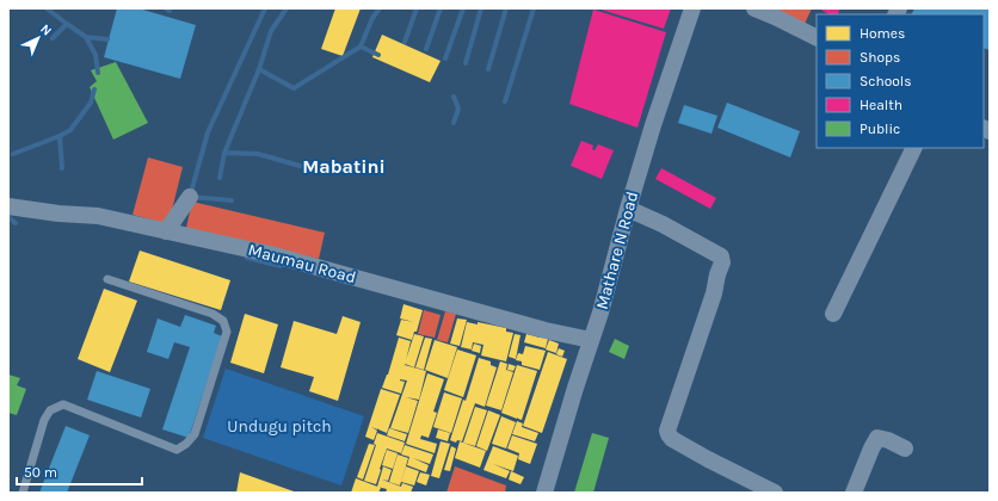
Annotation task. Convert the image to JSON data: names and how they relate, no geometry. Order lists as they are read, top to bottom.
{
  "streets": {
    "street": ["Mathare N Road", "Maumau Road"]
  },
  "crossings": [
    ["Mathare N Road", "Maumau Road"]
  ],
  "districts": ["Mabatini"],
  "parks": ["Undugu pitch"],
  "legend": [
    "Homes",
    "Shops",
    "Schools",
    "Health",
    "Public"
  ],
  "scale_bar": "50 m",
  "north": "top right"
}
